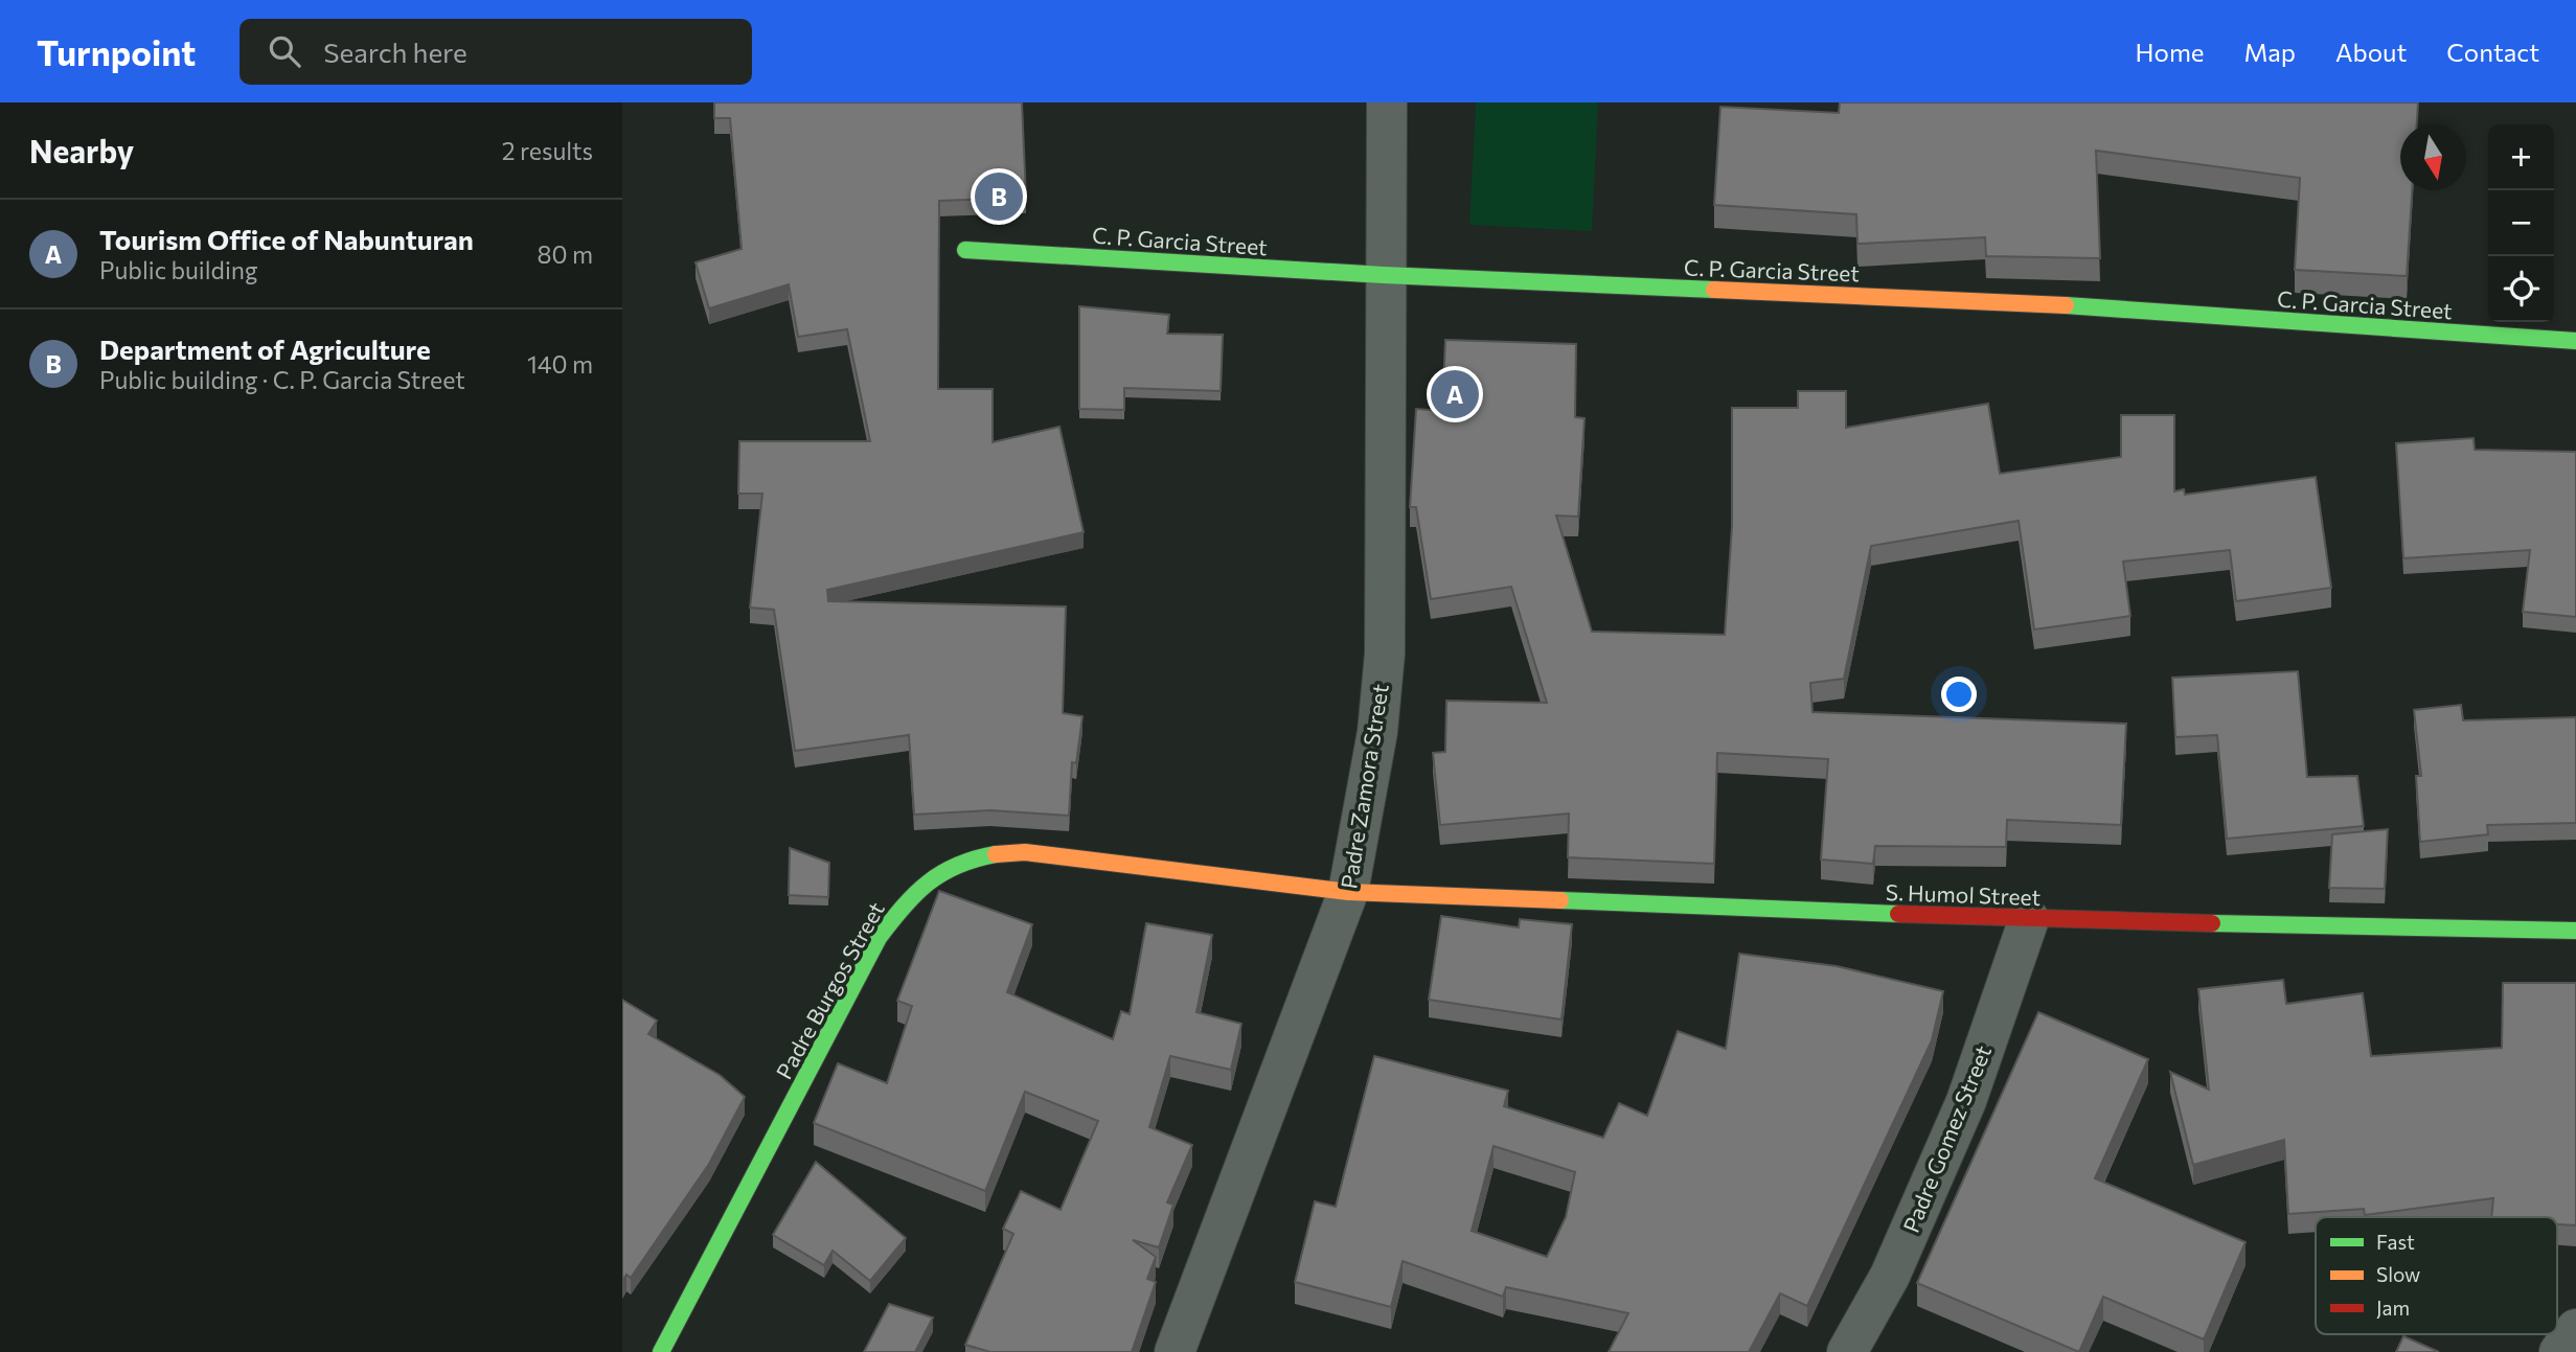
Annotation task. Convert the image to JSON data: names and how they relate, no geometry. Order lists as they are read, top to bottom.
{
  "streets": {
    "street": [
      "C. P. Garcia Street",
      "Padre Zamora Street",
      "S. Humol Street",
      "Padre Burgos Street",
      "Padre Gomez Street"
    ]
  },
  "crossings": [
    ["C. P. Garcia Street", "Padre Zamora Street"],
    ["Padre Zamora Street", "S. Humol Street"],
    ["Padre Zamora Street", "Padre Burgos Street"],
    ["S. Humol Street", "Padre Burgos Street"],
    ["S. Humol Street", "Padre Gomez Street"]
  ],
  "legend": ["Fast", "Slow", "Jam"],
  "north": "bottom",
  "page": {
    "header": "Turnpoint",
    "search": "Search here",
    "nav": [
      "Home",
      "Map",
      "About",
      "Contact"
    ],
    "heading": ["Nearby", "2 results"],
    "map_buttons": ["+", "−"],
    "pins": ["B", "A"],
    "list": [
      {
        "mark": "A",
        "name": "Tourism Office of Nabunturan",
        "note": "Public building",
        "value": "80 m"
      },
      {
        "mark": "B",
        "name": "Department of Agriculture",
        "note": "Public building · C. P. Garcia Street",
        "value": "140 m"
      }
    ]
  }
}
